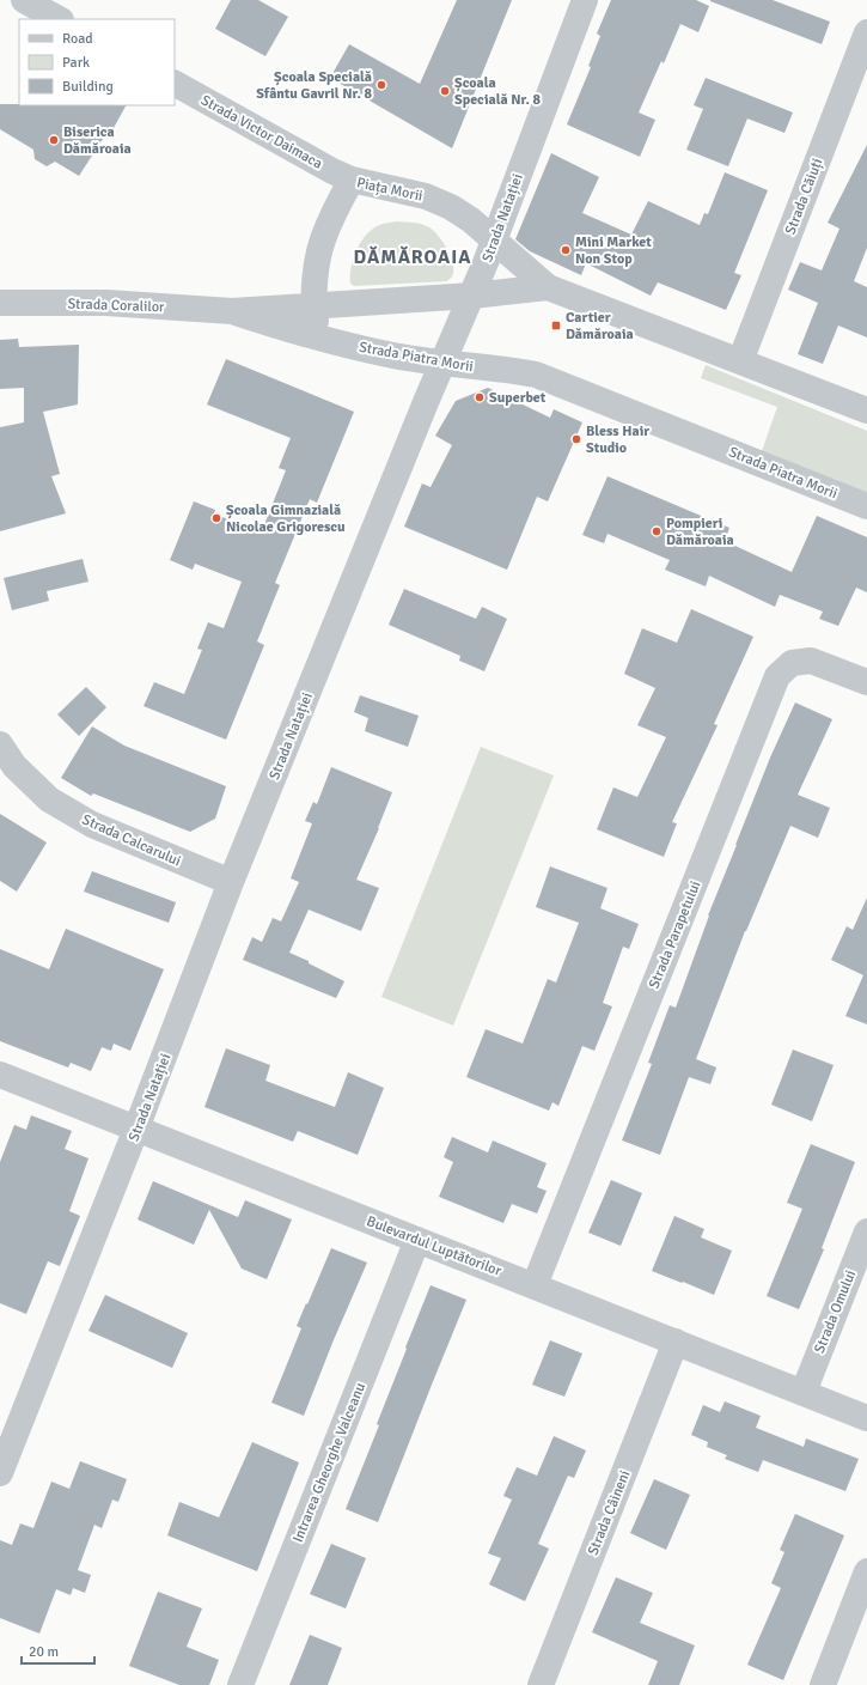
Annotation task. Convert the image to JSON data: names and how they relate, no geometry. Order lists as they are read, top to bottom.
{
  "streets": {
    "street": [
      "Strada Victor Daimaca",
      "Piața Morii",
      "Strada Căiuți",
      "Strada Natației",
      "Strada Coralilor",
      "Strada Piatra Morii",
      "Strada Calcarului",
      "Strada Parapetului",
      "Bulevardul Luptătorilor",
      "Strada Omului",
      "Intrarea Gheorghe Valceanu",
      "Strada Câineni"
    ]
  },
  "crossings": [
    ["Strada Victor Daimaca", "Piața Morii"],
    ["Piața Morii", "Strada Natației"],
    ["Piața Morii", "Strada Piatra Morii"],
    ["Strada Natației", "Strada Piatra Morii"],
    ["Strada Natației", "Strada Calcarului"],
    ["Strada Natației", "Bulevardul Luptătorilor"],
    ["Strada Coralilor", "Strada Piatra Morii"],
    ["Strada Parapetului", "Bulevardul Luptătorilor"],
    ["Bulevardul Luptătorilor", "Strada Omului"],
    ["Bulevardul Luptătorilor", "Intrarea Gheorghe Valceanu"],
    ["Bulevardul Luptătorilor", "Strada Câineni"]
  ],
  "districts": ["DĂMĂROAIA"],
  "places": {
    "other": [
      "Școala Specială Sfântu Gavril Nr. 8",
      "Școala Specială Nr. 8",
      "Biserica Dămăroaia",
      "Mini Market Non Stop",
      "Superbet",
      "Bless Hair Studio",
      "Școala Gimnazială Nicolae Grigorescu",
      "Pompieri Dămăroaia"
    ],
    "transit": ["Cartier Dămăroaia"]
  },
  "legend": ["Road", "Park", "Building"],
  "scale_bar": "20 m"
}
